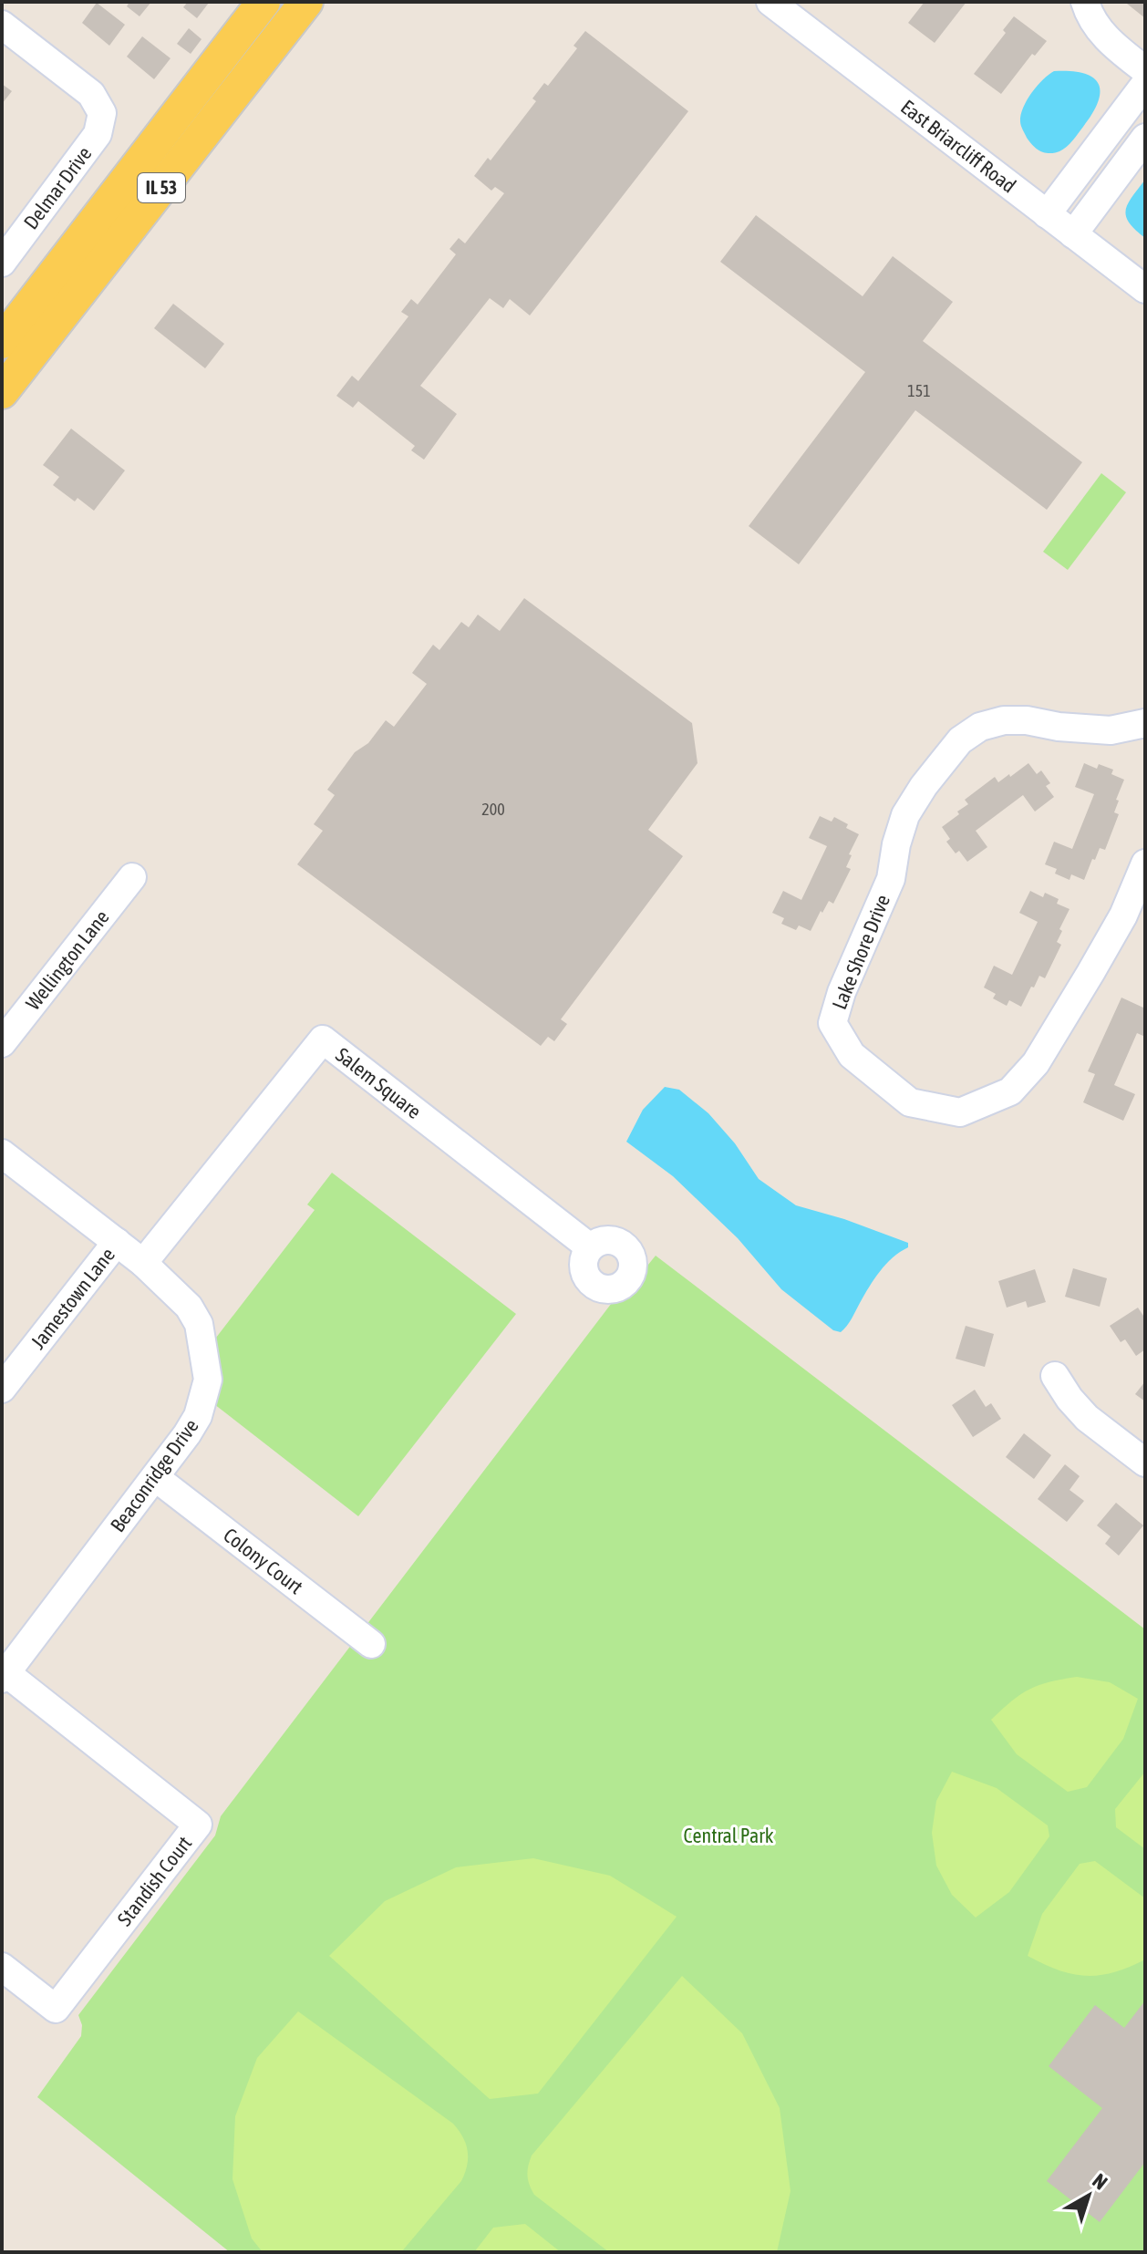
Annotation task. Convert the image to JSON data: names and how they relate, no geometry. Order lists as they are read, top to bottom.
{
  "streets": {
    "main road": ["IL 53"],
    "street": [
      "East Briarcliff Road",
      "Delmar Drive",
      "Lake Shore Drive",
      "Wellington Lane",
      "Salem Square",
      "Jamestown Lane",
      "Beaconridge Drive",
      "Colony Court",
      "Standish Court"
    ]
  },
  "crossings": [
    ["Salem Square", "Beaconridge Drive"],
    ["Jamestown Lane", "Beaconridge Drive"],
    ["Beaconridge Drive", "Colony Court"],
    ["Beaconridge Drive", "Standish Court"]
  ],
  "parks": ["Central Park"],
  "house_numbers": ["151", "200"],
  "north": "top right"
}
